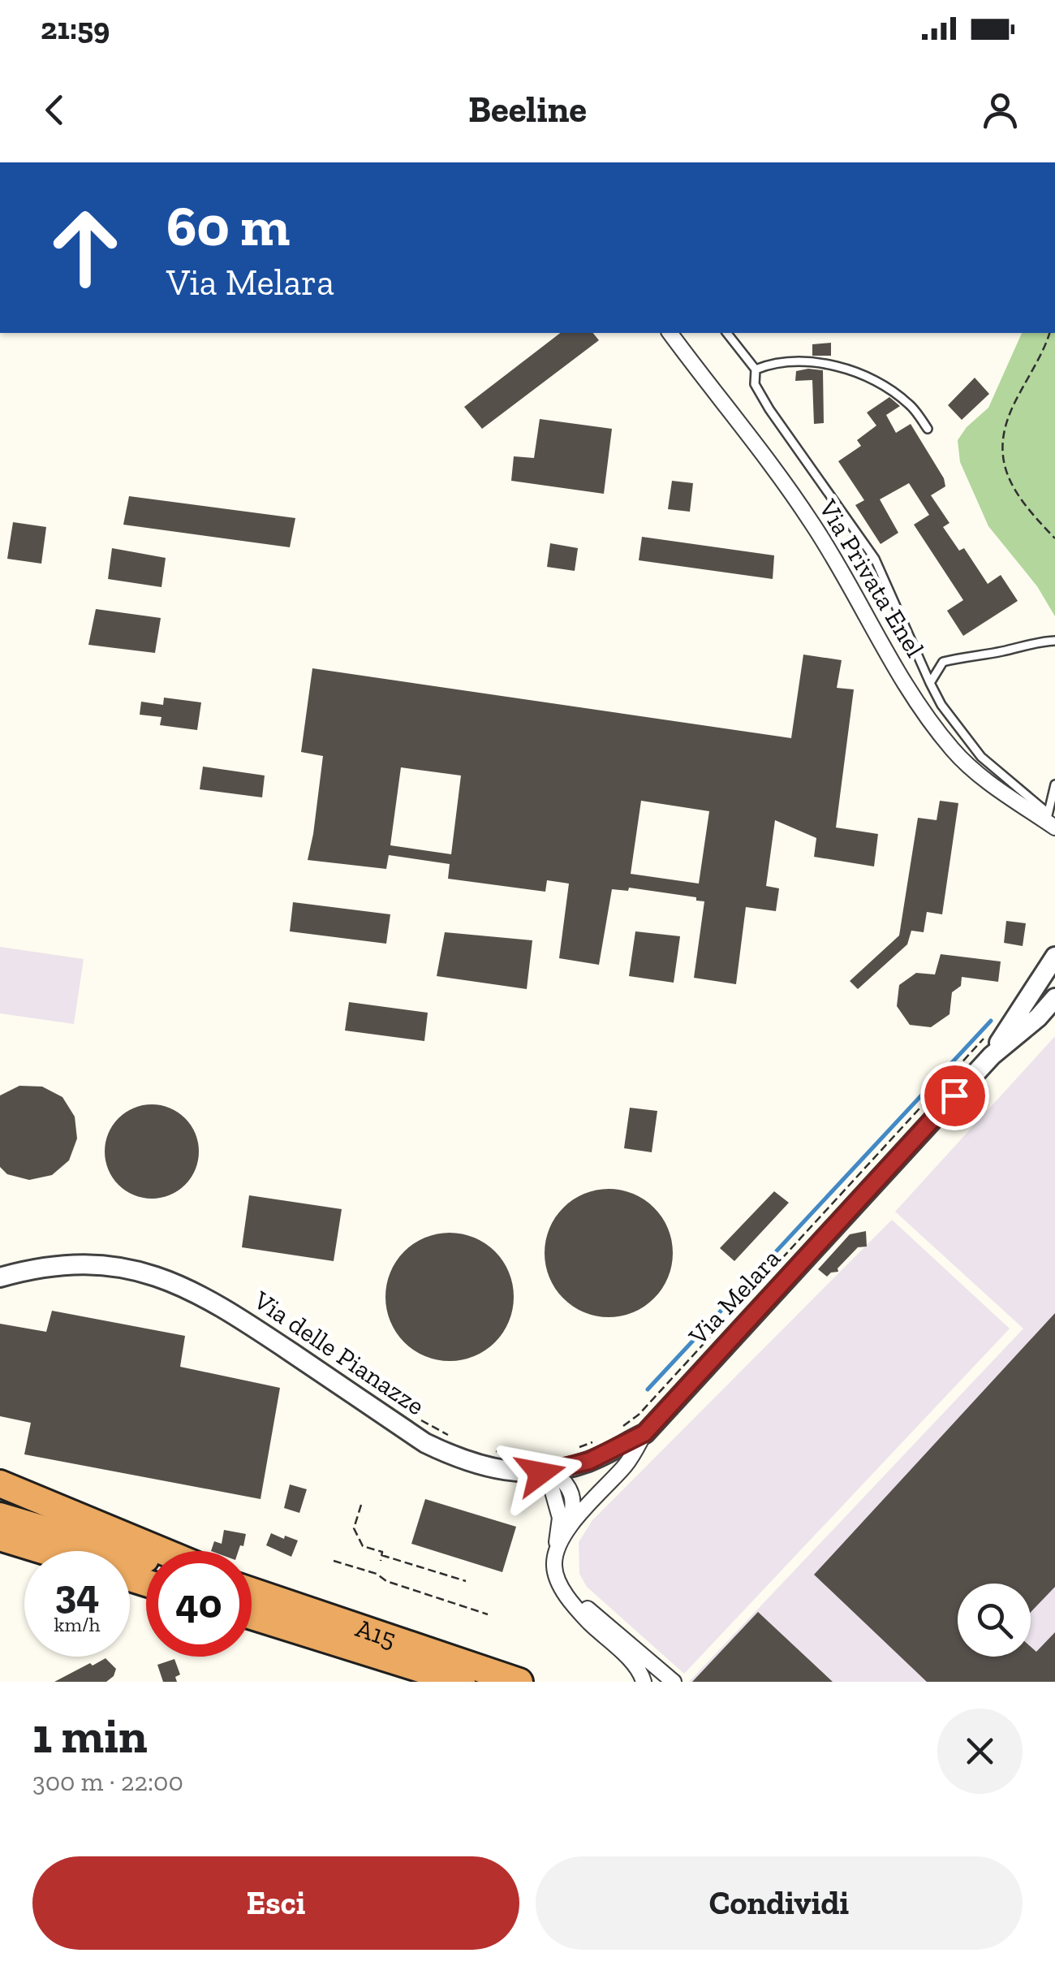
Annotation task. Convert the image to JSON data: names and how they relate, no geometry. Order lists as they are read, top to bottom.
{
  "streets": {
    "highway": ["A15"],
    "street": ["Via Privata Enel", "Via Melara", "Via delle Pianazze"]
  },
  "crossings": [
    ["Via Melara", "Via delle Pianazze"]
  ],
  "page": {
    "status": "21:59",
    "header": "Beeline",
    "turn": ["60 m", "Via Melara"],
    "speed": "34 km/h",
    "limit": "40",
    "heading": ["1 min", "300 m · 22:00"],
    "buttons": ["Esci", "Condividi"]
  }
}
